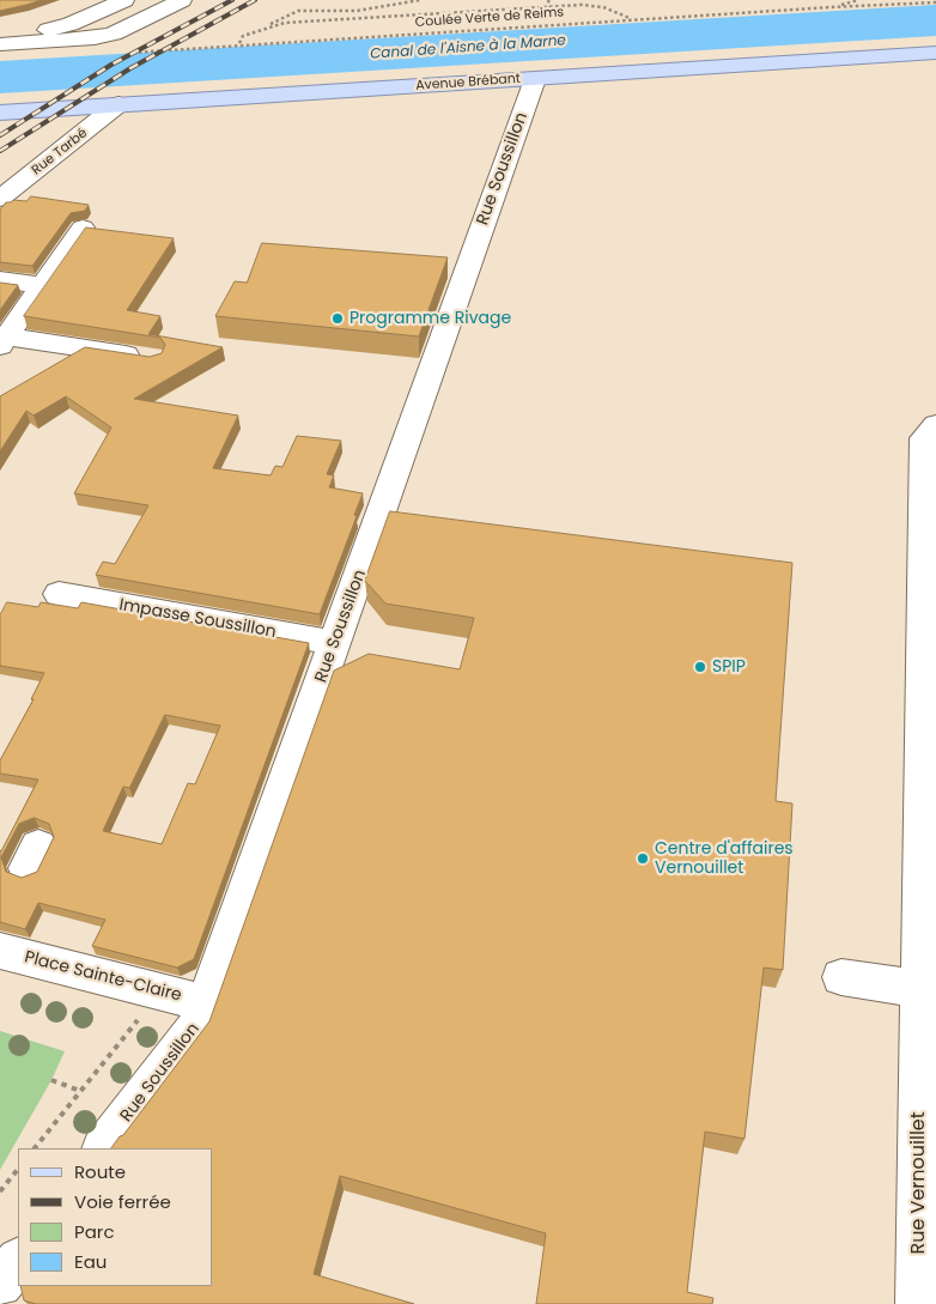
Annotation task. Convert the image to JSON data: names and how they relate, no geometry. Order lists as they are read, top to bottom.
{
  "streets": {
    "main road": ["Avenue Brébant"],
    "street": [
      "Rue Tarbé",
      "Rue Soussillon",
      "Impasse Soussillon",
      "Place Sainte-Claire",
      "Rue Vernouillet"
    ],
    "path": ["Coulée Verte de Reims"]
  },
  "crossings": [
    ["Avenue Brébant", "Rue Tarbé"],
    ["Avenue Brébant", "Rue Soussillon"],
    ["Rue Soussillon", "Impasse Soussillon"],
    ["Rue Soussillon", "Place Sainte-Claire"]
  ],
  "water": ["Canal de l'Aisne à la Marne"],
  "places": ["Programme Rivage", "SPIP", "Centre d'affaires Vernouillet"],
  "legend": [
    "Route",
    "Voie ferrée",
    "Parc",
    "Eau"
  ]
}
